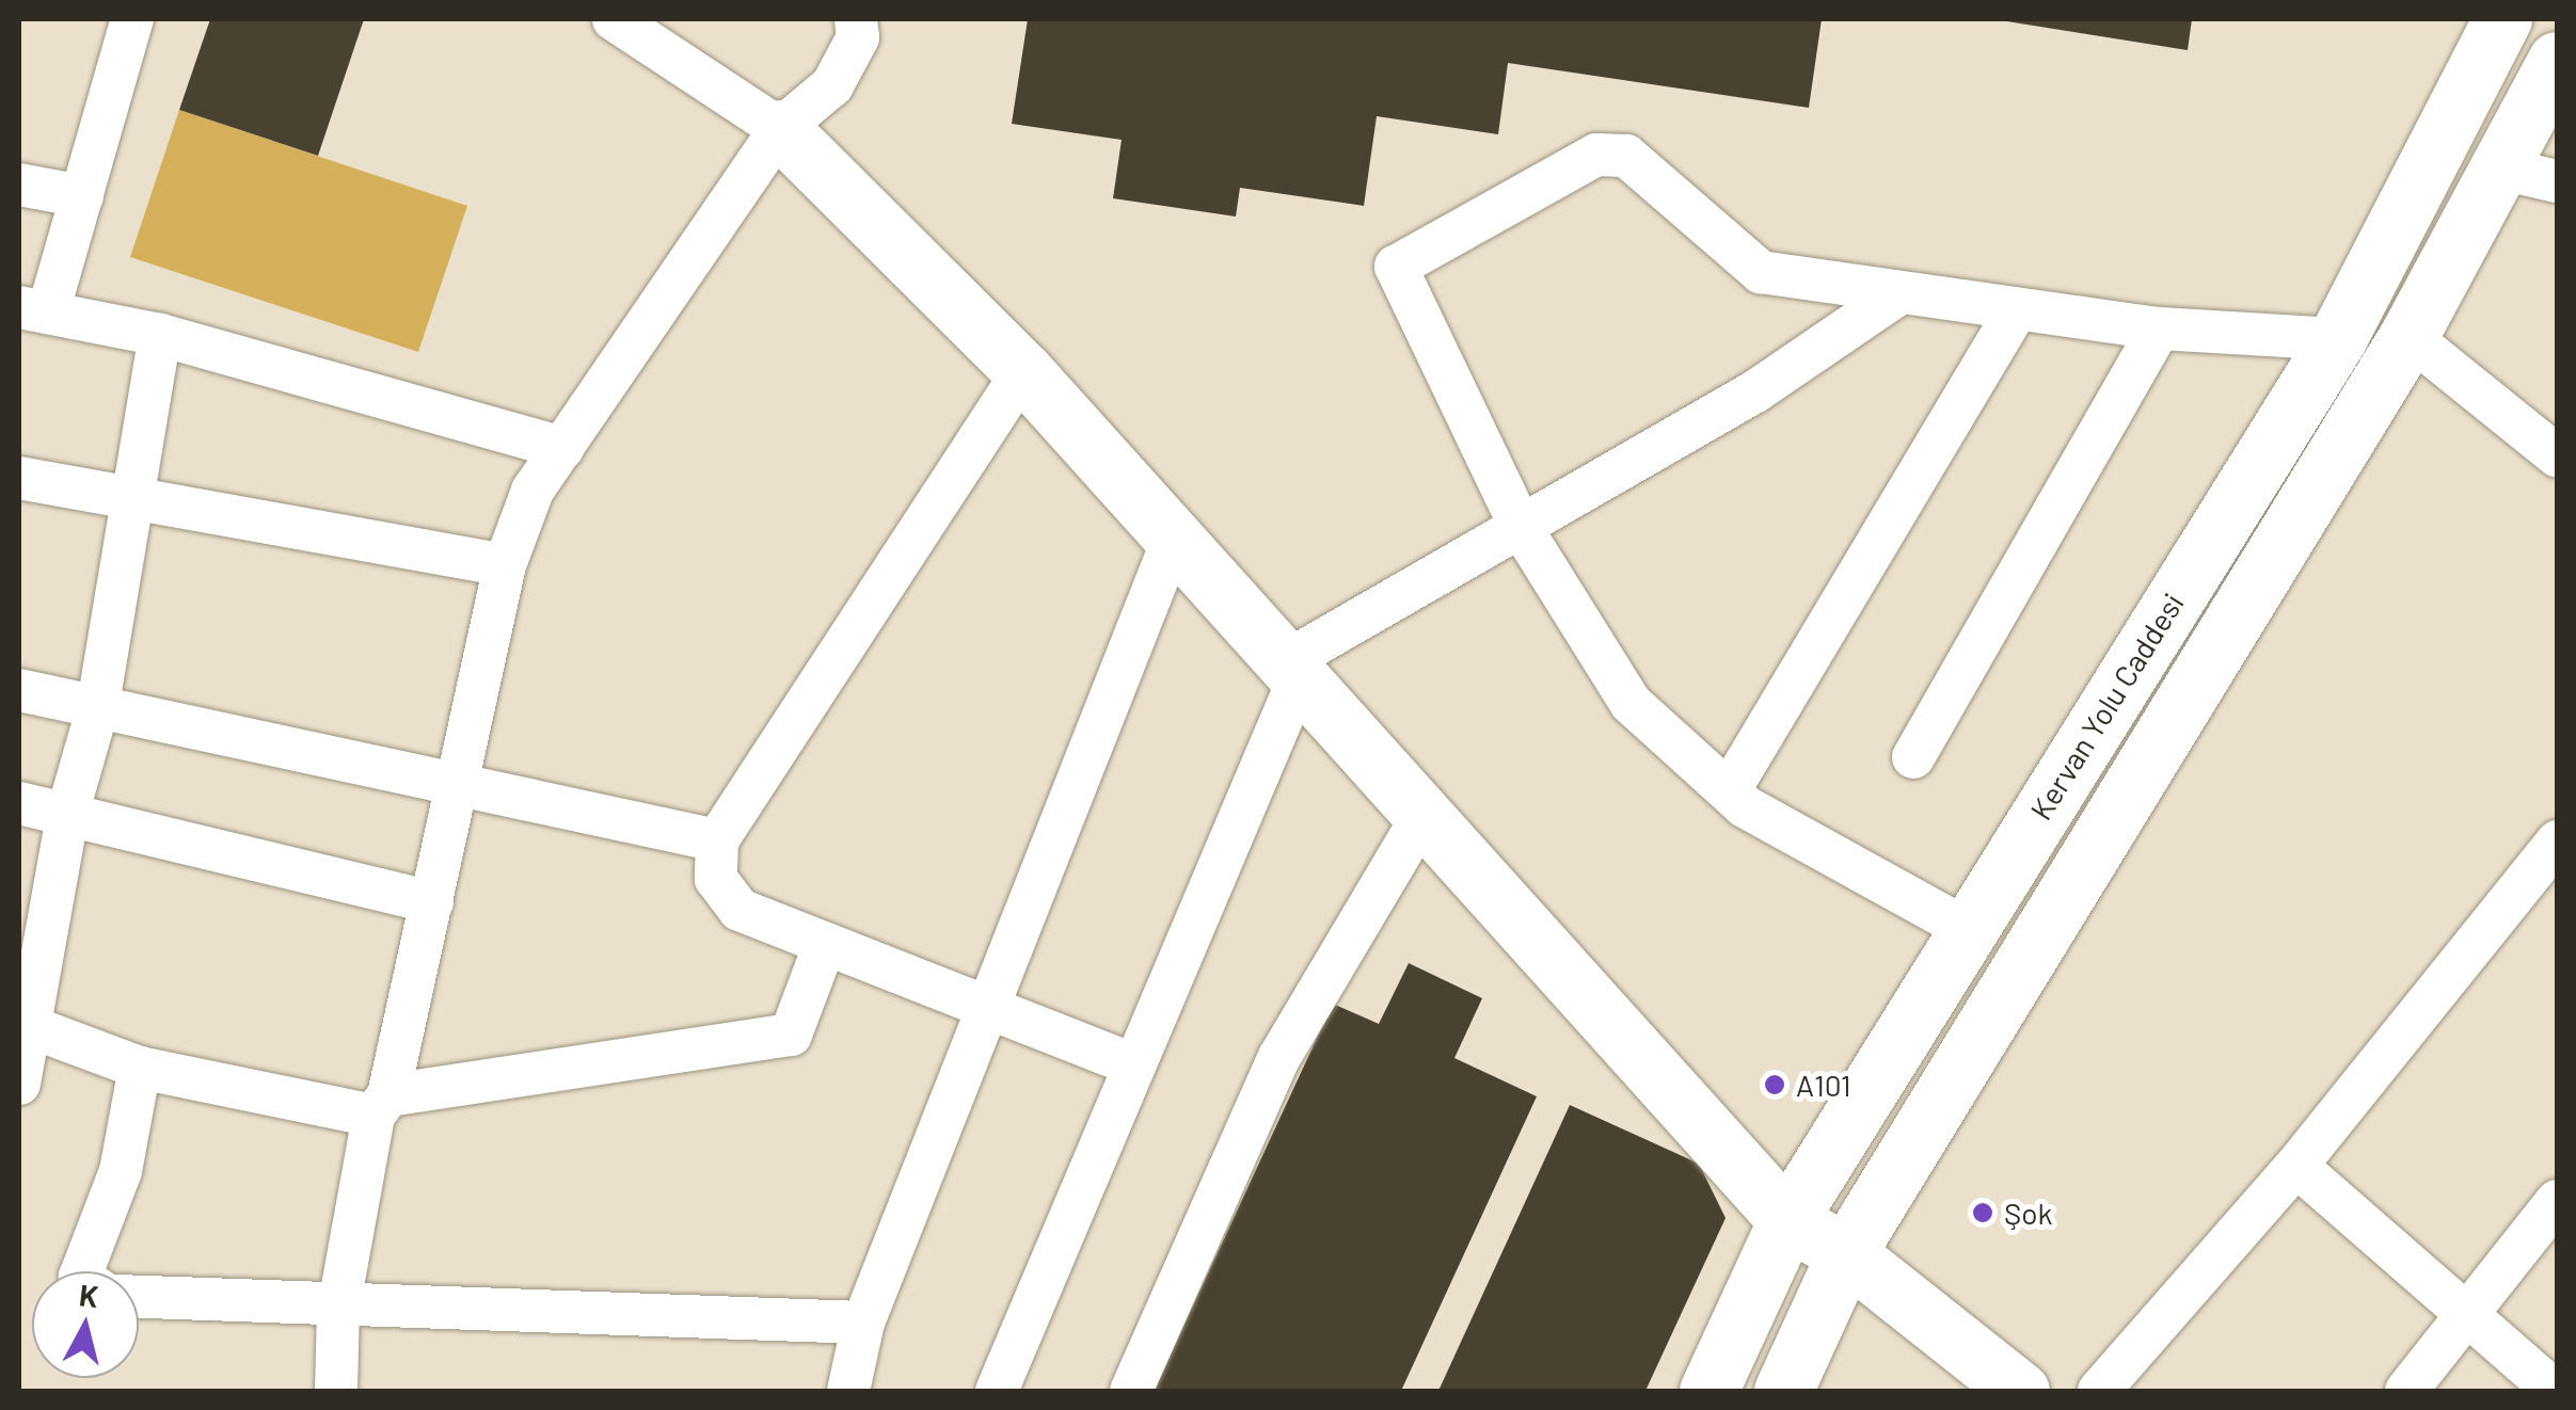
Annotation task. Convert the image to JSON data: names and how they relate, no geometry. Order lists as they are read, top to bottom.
{
  "streets": {
    "main road": ["Kervan Yolu Caddesi"]
  },
  "places": ["A101", "Şok"],
  "north": "top"
}
